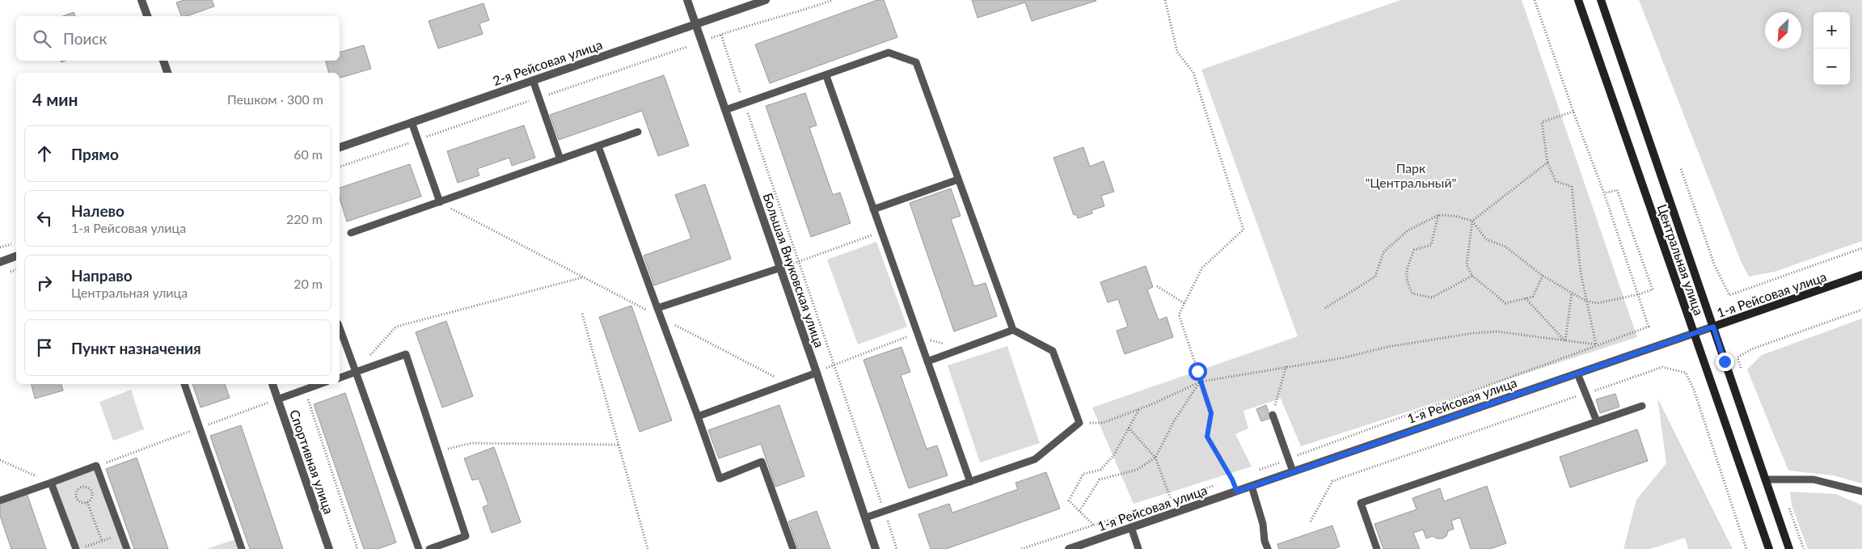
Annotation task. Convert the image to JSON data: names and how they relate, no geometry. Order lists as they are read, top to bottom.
{
  "streets": {
    "main road": ["Центральная улица", "1-я Рейсовая улица"],
    "street": ["2-я Рейсовая улица", "Большая Внуковская улица", "Спортивная улица"]
  },
  "crossings": [
    ["2-я Рейсовая улица", "Большая Внуковская улица"],
    ["Центральная улица", "1-я Рейсовая улица"]
  ],
  "parks": ["Парк \"Центральный\""],
  "north": "bottom left",
  "page": {
    "map_buttons": ["+", "−"],
    "search": "Поиск",
    "heading": ["4 мин", "Пешком · 300 m"],
    "list": [
      ["Прямо", "60 m"],
      ["Налево", "1-я Рейсовая улица", "220 m"],
      ["Направо", "Центральная улица", "20 m"],
      "Пункт назначения"
    ]
  }
}
